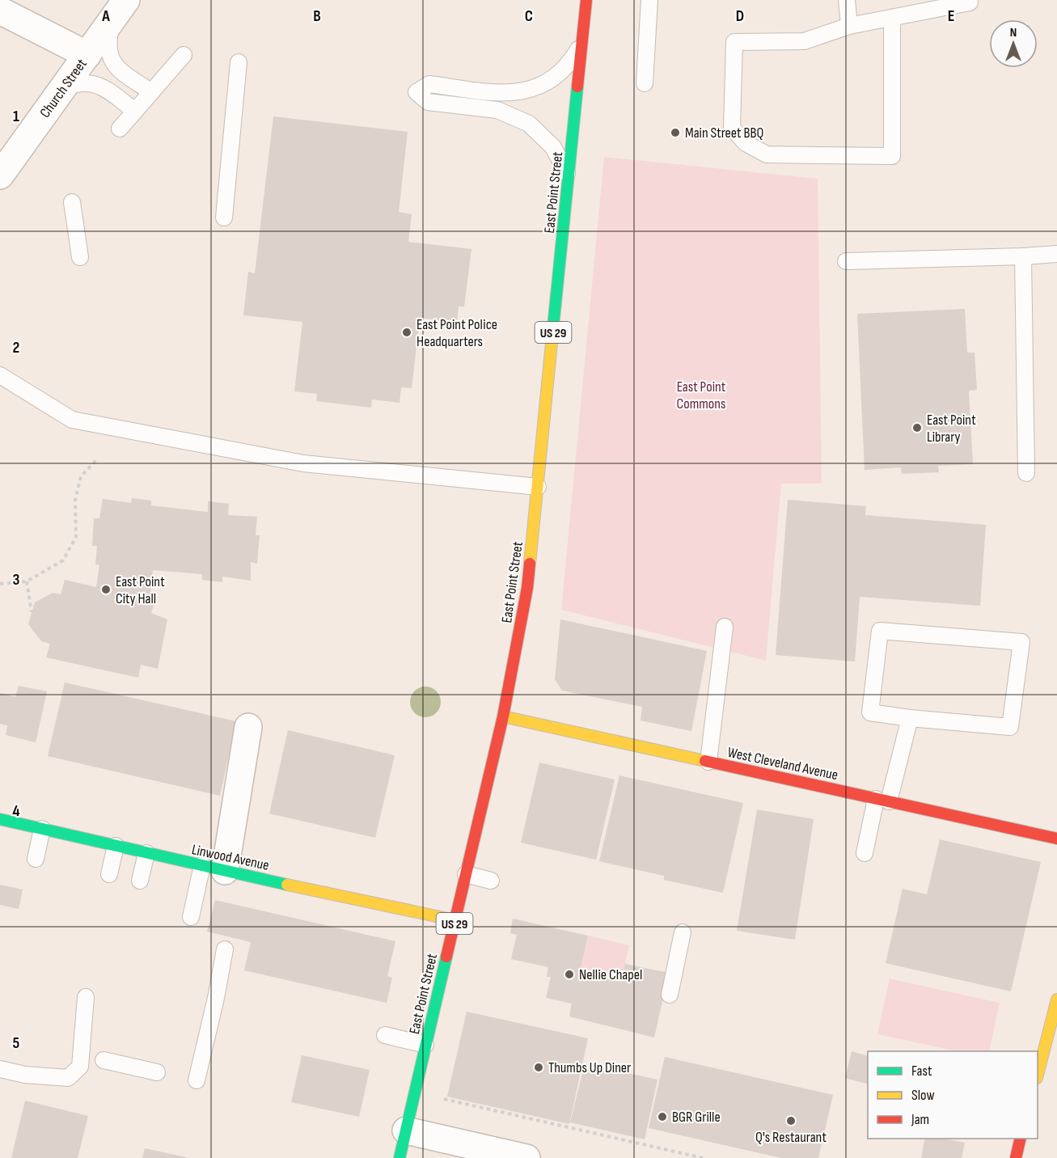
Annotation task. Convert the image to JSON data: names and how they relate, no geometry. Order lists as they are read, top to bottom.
{
  "streets": {
    "main road": [
      "East Point Street",
      "US 29",
      "West Cleveland Avenue",
      "Linwood Avenue"
    ],
    "street": ["Church Street"]
  },
  "crossings": [
    ["East Point Street", "West Cleveland Avenue"],
    ["East Point Street", "Linwood Avenue"]
  ],
  "parks": ["East Point Commons"],
  "places": [
    "Main Street BBQ",
    "East Point Police Headquarters",
    "East Point Library",
    "East Point City Hall",
    "Nellie Chapel",
    "Thumbs Up Diner",
    "BGR Grille",
    "Q's Restaurant"
  ],
  "legend": ["Fast", "Slow", "Jam"],
  "north": "top",
  "grid": {
    "columns": [
      "A",
      "B",
      "C",
      "D",
      "E"
    ],
    "rows": [
      "1",
      "2",
      "3",
      "4",
      "5"
    ]
  }
}
